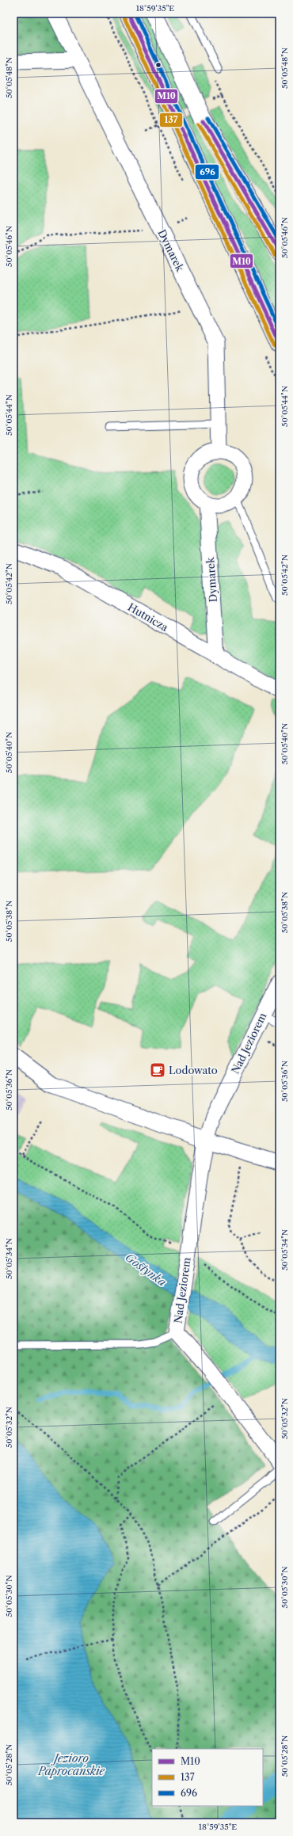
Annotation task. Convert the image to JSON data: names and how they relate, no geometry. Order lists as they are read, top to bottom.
{
  "streets": {
    "street": ["Dymarek", "Hutnicza", "Nad Jeziorem"]
  },
  "crossings": [
    ["Dymarek", "Hutnicza"]
  ],
  "water": ["Gostynka", "Jezioro Paprocańskie"],
  "places": {
    "cafe": ["Lodowato"]
  },
  "lines": ["transit line M10", "transit line 696", "transit line 137"],
  "legend": ["M10", "137", "696"],
  "coordinates": [
    "18°59'35\"E",
    "50°05'48\"N",
    "50°05'46\"N",
    "50°05'44\"N",
    "50°05'42\"N",
    "50°05'40\"N",
    "50°05'38\"N",
    "50°05'36\"N",
    "50°05'34\"N",
    "50°05'32\"N",
    "50°05'30\"N",
    "50°05'28\"N"
  ]
}
